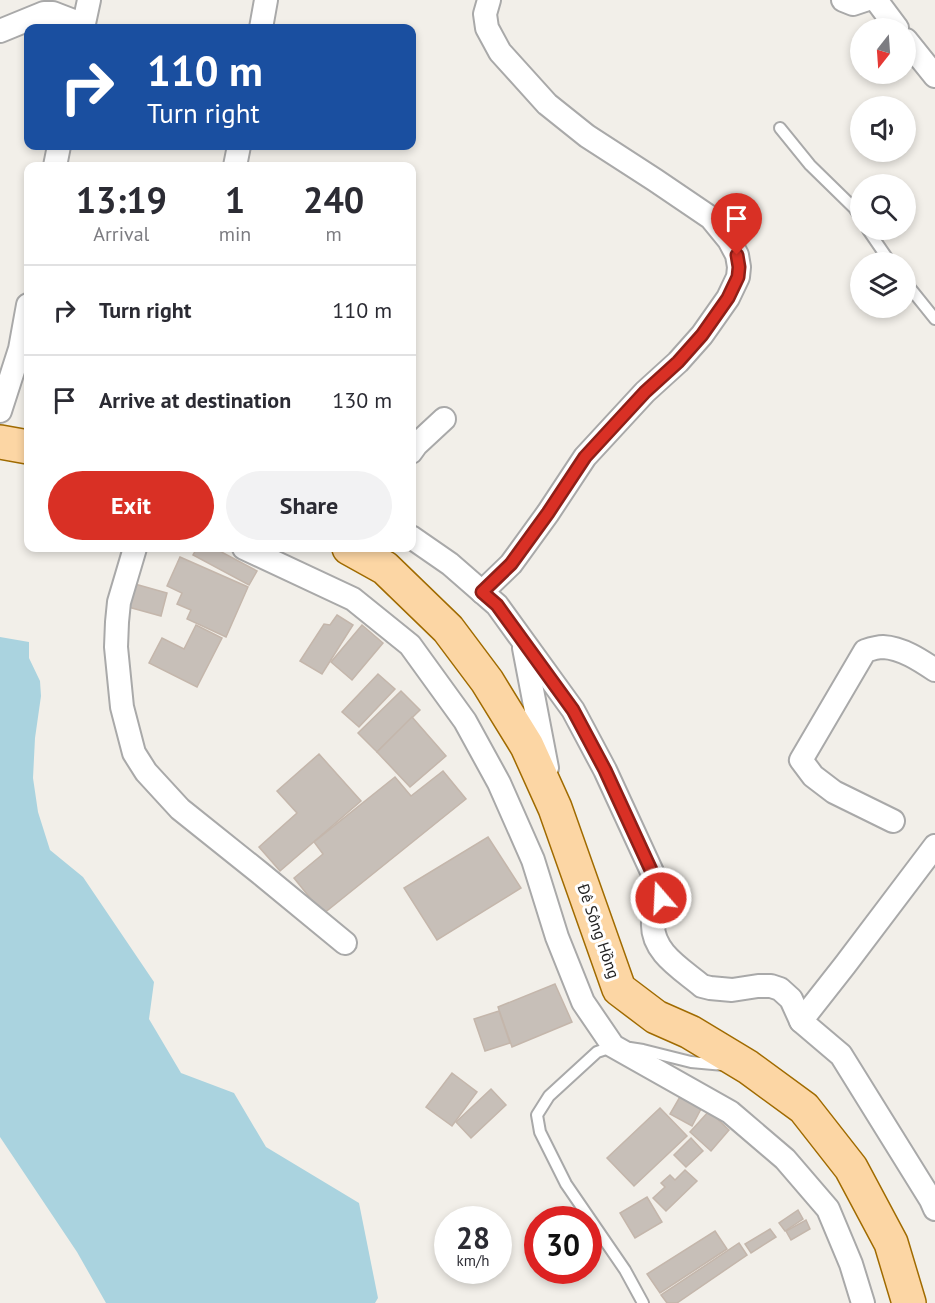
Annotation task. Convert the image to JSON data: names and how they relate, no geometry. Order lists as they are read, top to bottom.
{
  "streets": {
    "main road": ["Đê Sông Hồng"]
  },
  "north": "bottom",
  "page": {
    "turn": ["110 m", "Turn right"],
    "eta": [
      "13:19",
      "Arrival",
      "1",
      "min",
      "240",
      "m"
    ],
    "list": [
      {
        "name": "Turn right",
        "value": "110 m"
      },
      {
        "name": "Arrive at destination",
        "value": "130 m"
      }
    ],
    "buttons": ["Exit", "Share"],
    "speed": "28 km/h",
    "limit": "30"
  }
}
